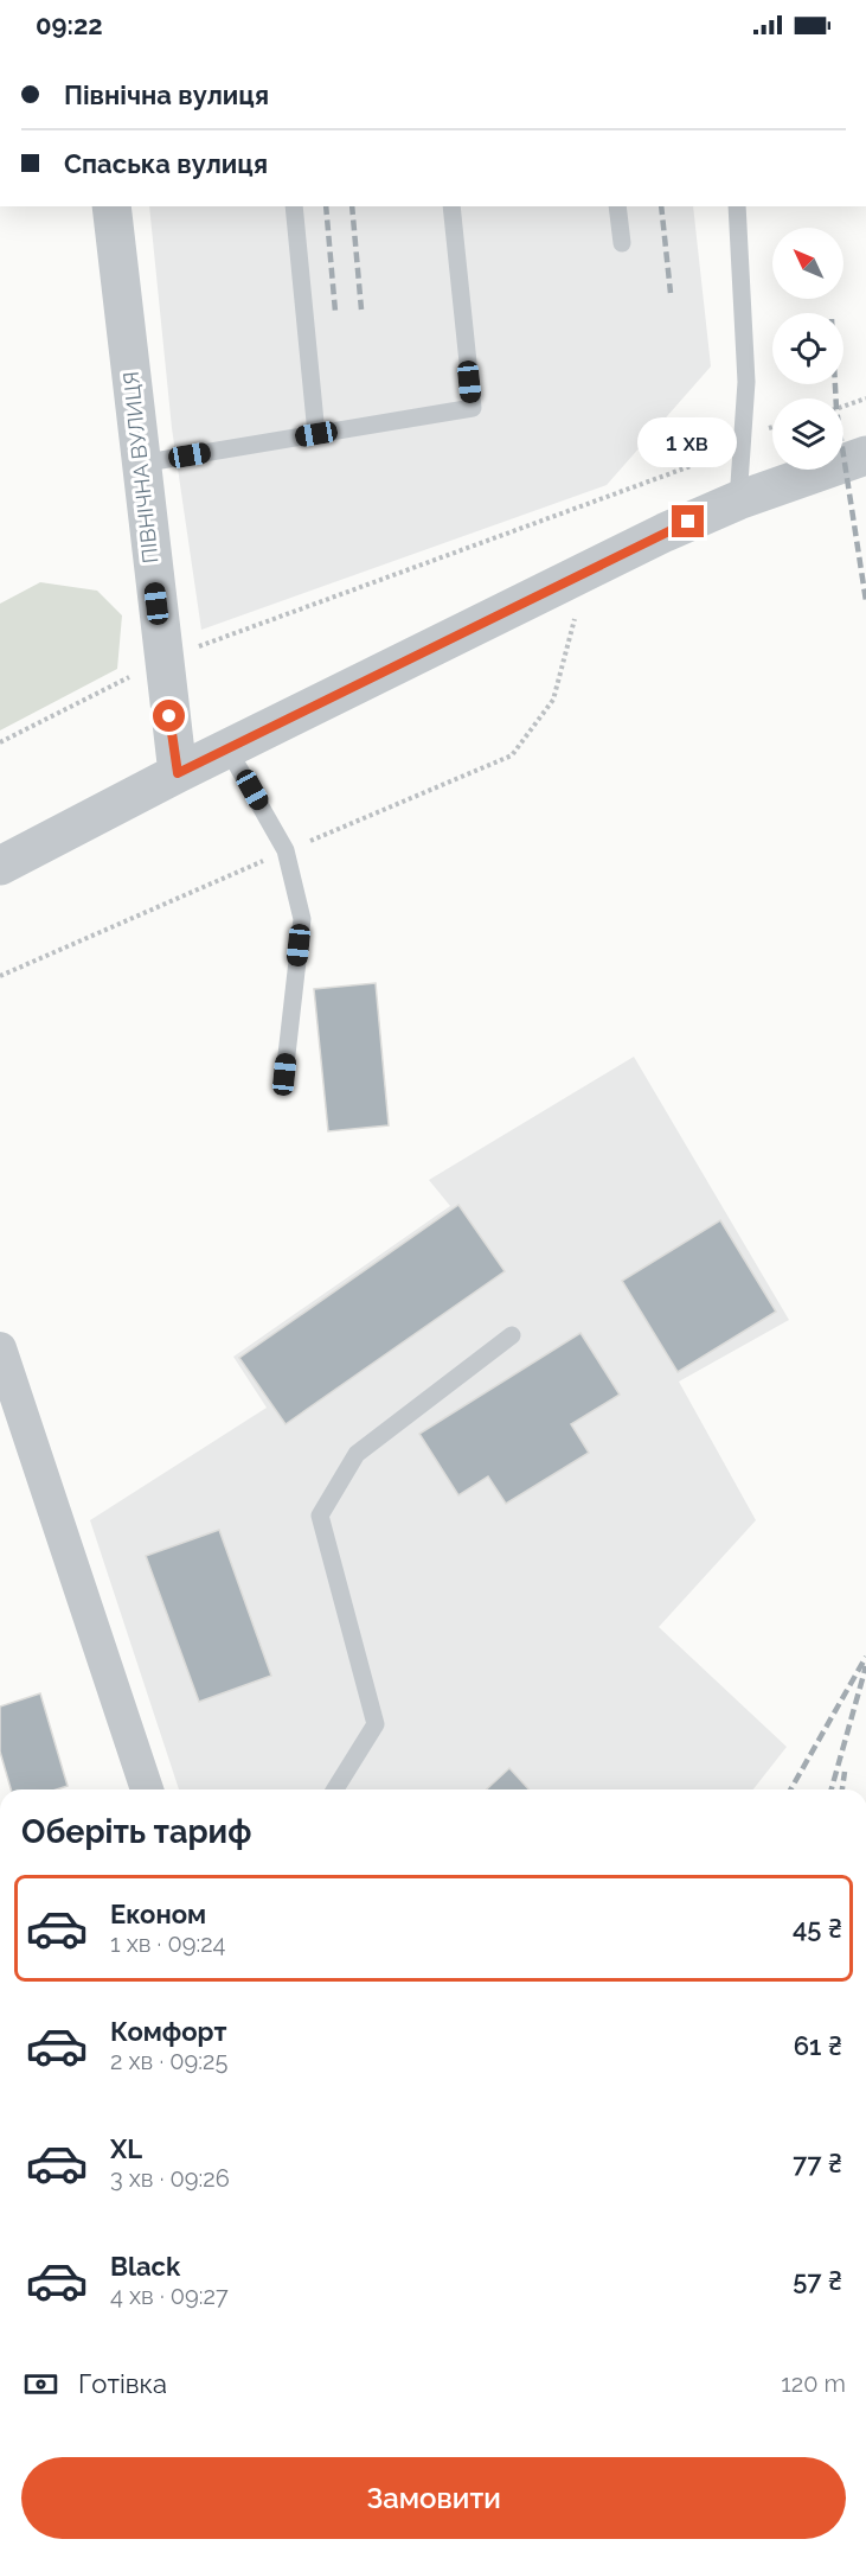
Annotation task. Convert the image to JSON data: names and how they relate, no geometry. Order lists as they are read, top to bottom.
{
  "streets": {
    "street": ["ПІВНІЧНА ВУЛИЦЯ"]
  },
  "north": "top left",
  "page": {
    "status": "09:22",
    "banner": ["Північна вулиця", "Спаська вулиця"],
    "bubble": "1 хв",
    "heading": "Оберіть тариф",
    "list": [
      {
        "name": "Економ",
        "note": "1 хв · 09:24",
        "value": "45 ₴"
      },
      {
        "name": "Комфорт",
        "note": "2 хв · 09:25",
        "value": "61 ₴"
      },
      {
        "name": "XL",
        "note": "3 хв · 09:26",
        "value": "77 ₴"
      },
      {
        "name": "Black",
        "note": "4 хв · 09:27",
        "value": "57 ₴"
      }
    ],
    "pay": ["Готівка", "120 m"],
    "buttons": "Замовити"
  }
}
